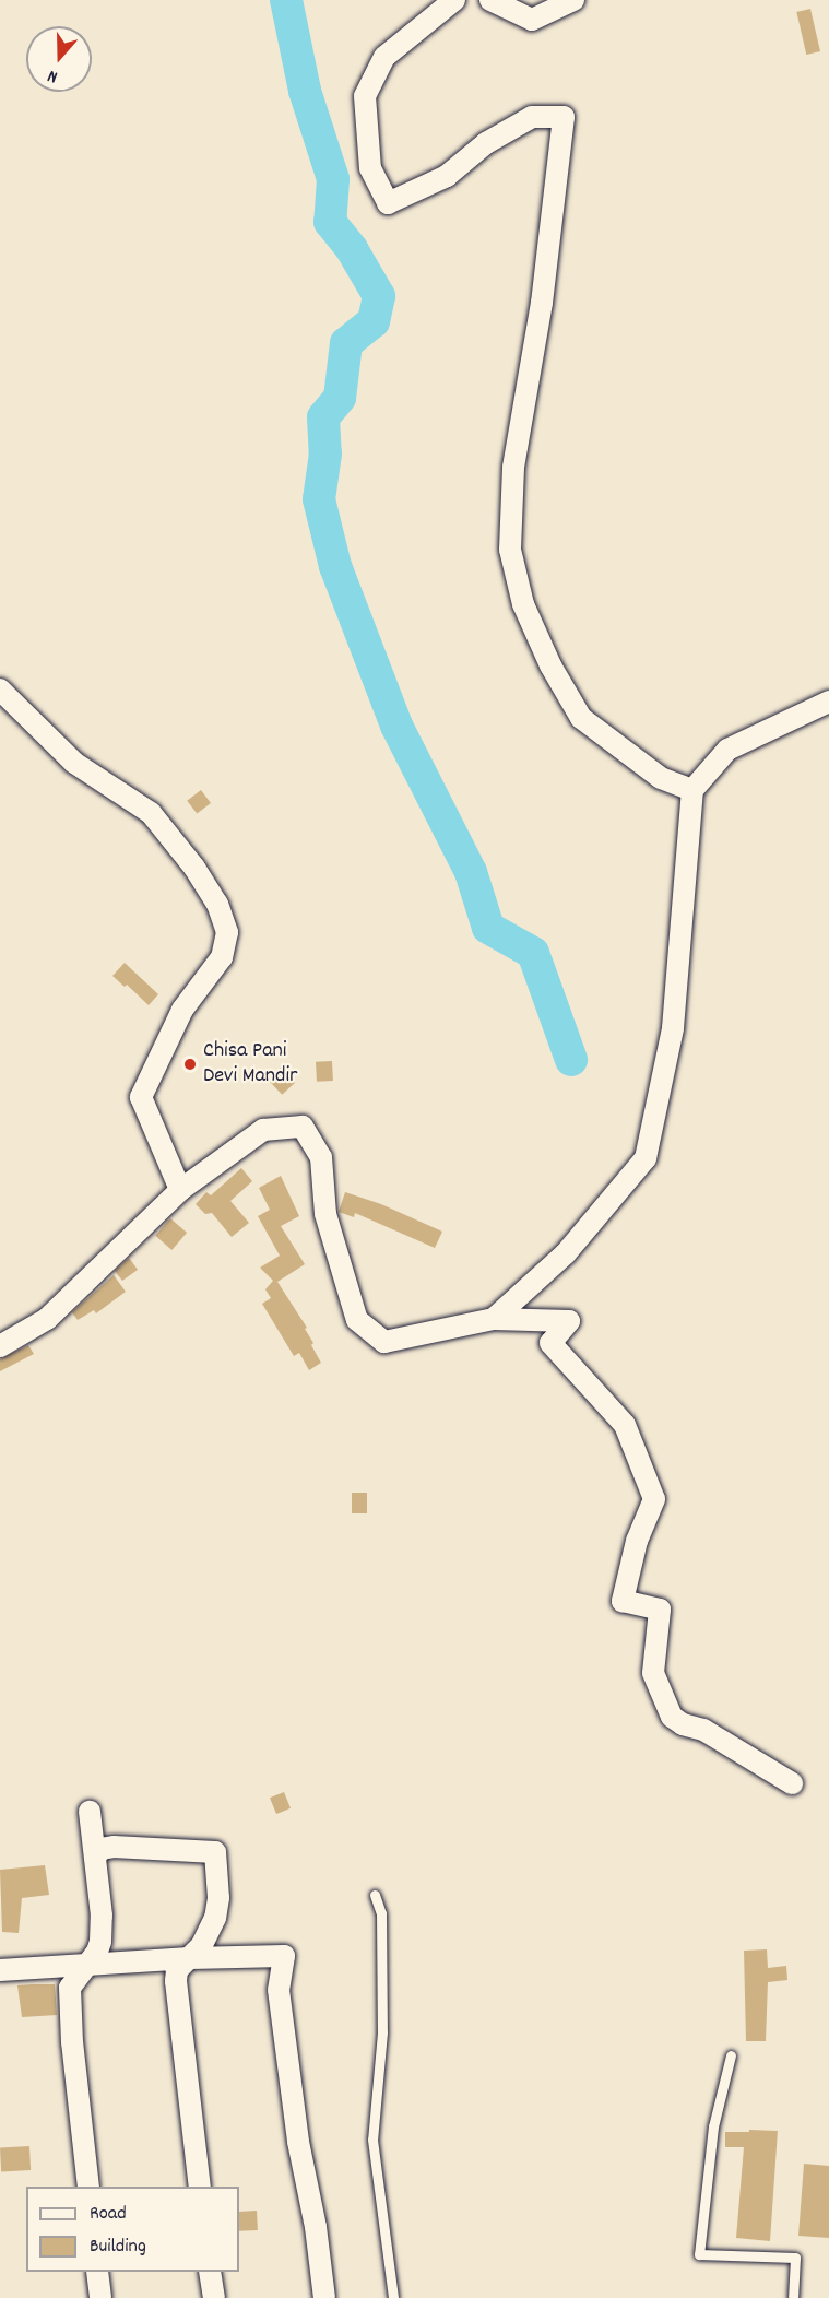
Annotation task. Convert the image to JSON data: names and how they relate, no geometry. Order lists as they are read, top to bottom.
{
  "places": ["Chisa Pani Devi Mandir"],
  "legend": ["Road", "Building"],
  "north": "bottom"
}
